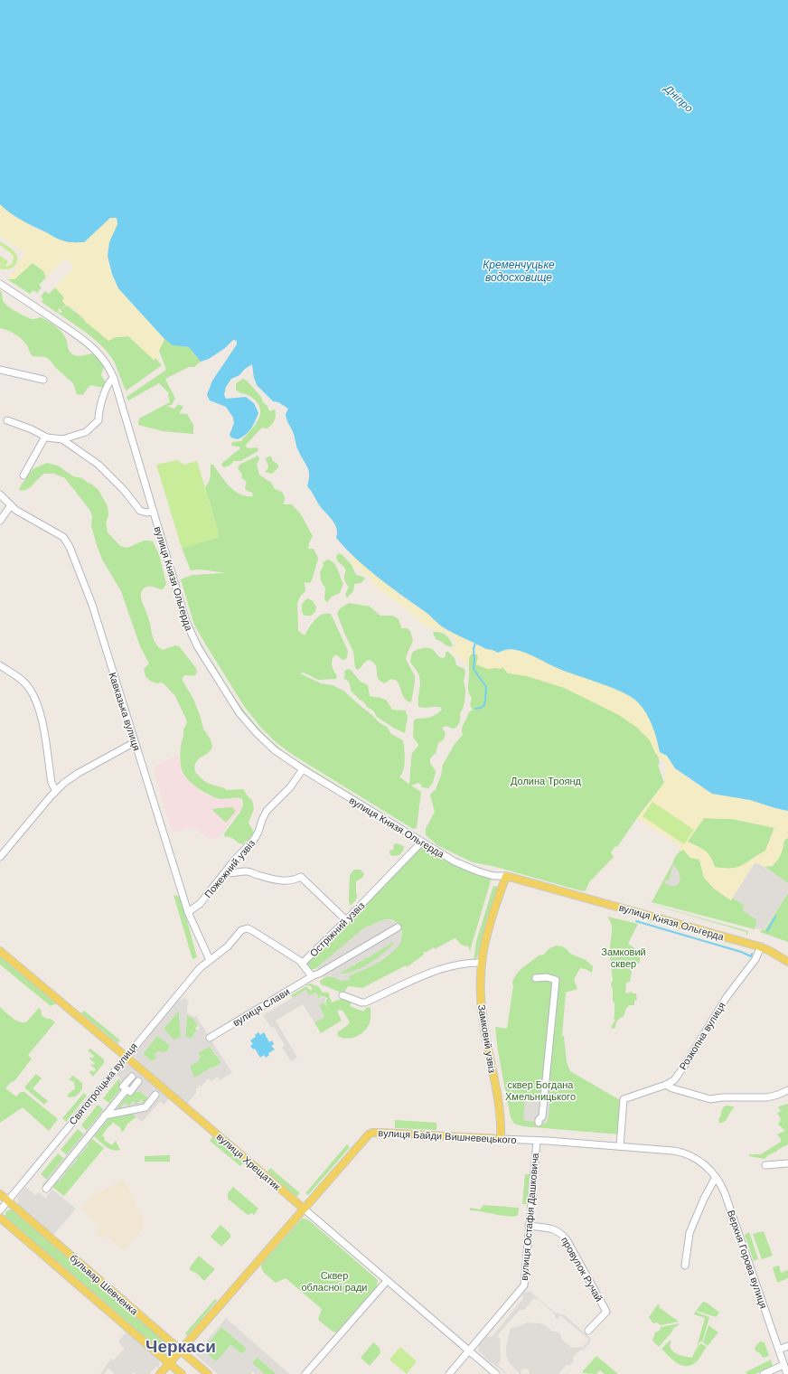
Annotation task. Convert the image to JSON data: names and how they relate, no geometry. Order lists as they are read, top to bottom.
{
  "streets": {
    "main road": [
      "вулиця Князя Ольгерда",
      "Замковий узвіз",
      "вулиця Байди Вишневецького",
      "вулиця Хрещатик",
      "бульвар Шевченка"
    ],
    "street": [
      "Кавказька вулиця",
      "Пожежний узвіз",
      "Остріжний узвіз",
      "вулиця Слави",
      "Розкопна вулиця",
      "Святотроїцька вулиця",
      "вулиця Остафія Дашковича",
      "Верхня Горова вулиця",
      "провулок Ручай"
    ]
  },
  "crossings": [
    ["вулиця Князя Ольгерда", "Пожежний узвіз"],
    ["вулиця Князя Ольгерда", "Остріжний узвіз"],
    ["вулиця Князя Ольгерда", "Розкопна вулиця"],
    ["вулиця Князя Ольгерда", "Замковий узвіз"],
    ["Кавказька вулиця", "Пожежний узвіз"],
    ["Кавказька вулиця", "Остріжний узвіз"],
    ["Кавказька вулиця", "Святотроїцька вулиця"],
    ["Остріжний узвіз", "Святотроїцька вулиця"],
    ["Розкопна вулиця", "вулиця Байди Вишневецького"],
    ["Замковий узвіз", "вулиця Байди Вишневецького"],
    ["Святотроїцька вулиця", "вулиця Хрещатик"],
    ["Святотроїцька вулиця", "бульвар Шевченка"],
    ["вулиця Байди Вишневецького", "вулиця Хрещатик"],
    ["вулиця Байди Вишневецького", "вулиця Остафія Дашковича"],
    ["вулиця Байди Вишневецького", "Верхня Горова вулиця"],
    ["вулиця Байди Вишневецького", "бульвар Шевченка"],
    ["вулиця Хрещатик", "вулиця Остафія Дашковича"],
    ["вулиця Остафія Дашковича", "провулок Ручай"]
  ],
  "districts": ["Черкаси"],
  "water": ["Дніпро", "Кременчуцьке водосховище"],
  "parks": [
    "Долина Троянд",
    "Замковий сквер",
    "сквер Богдана Хмельницького",
    "Сквер обласної ради"
  ]
}
